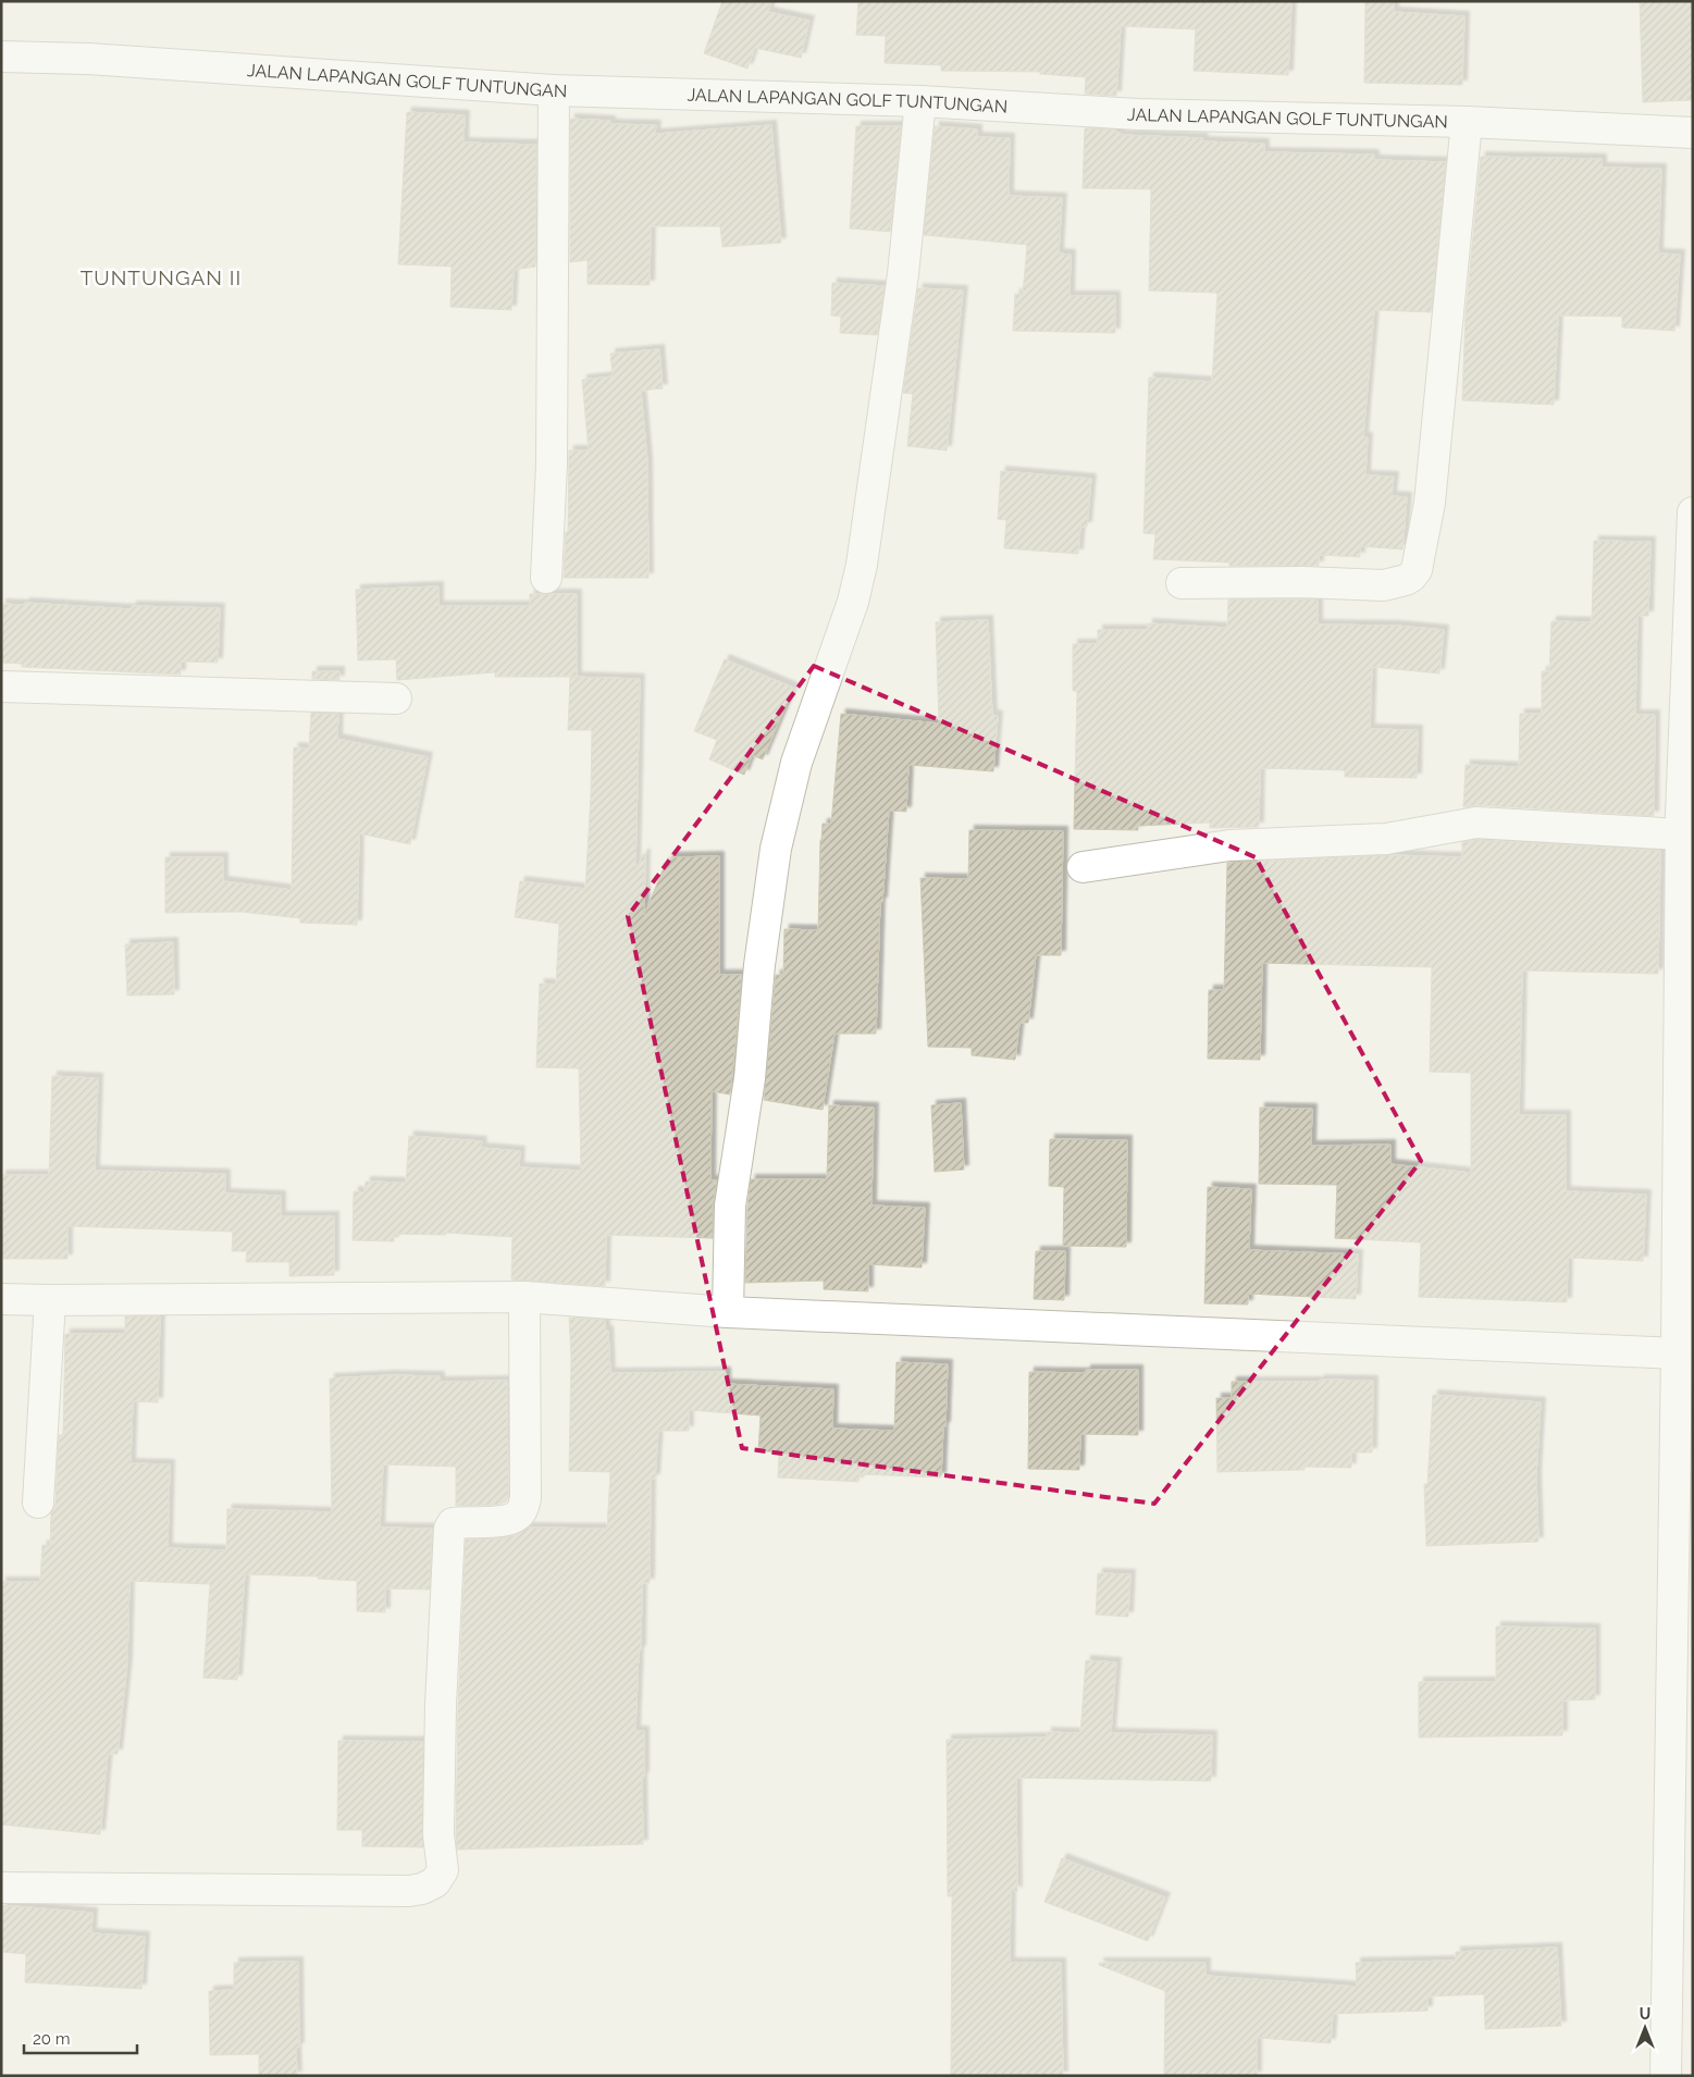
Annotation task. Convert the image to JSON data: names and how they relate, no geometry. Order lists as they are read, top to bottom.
{
  "streets": {
    "street": ["JALAN LAPANGAN GOLF TUNTUNGAN"]
  },
  "districts": ["TUNTUNGAN II"],
  "scale_bar": "20 m",
  "north": "top"
}
